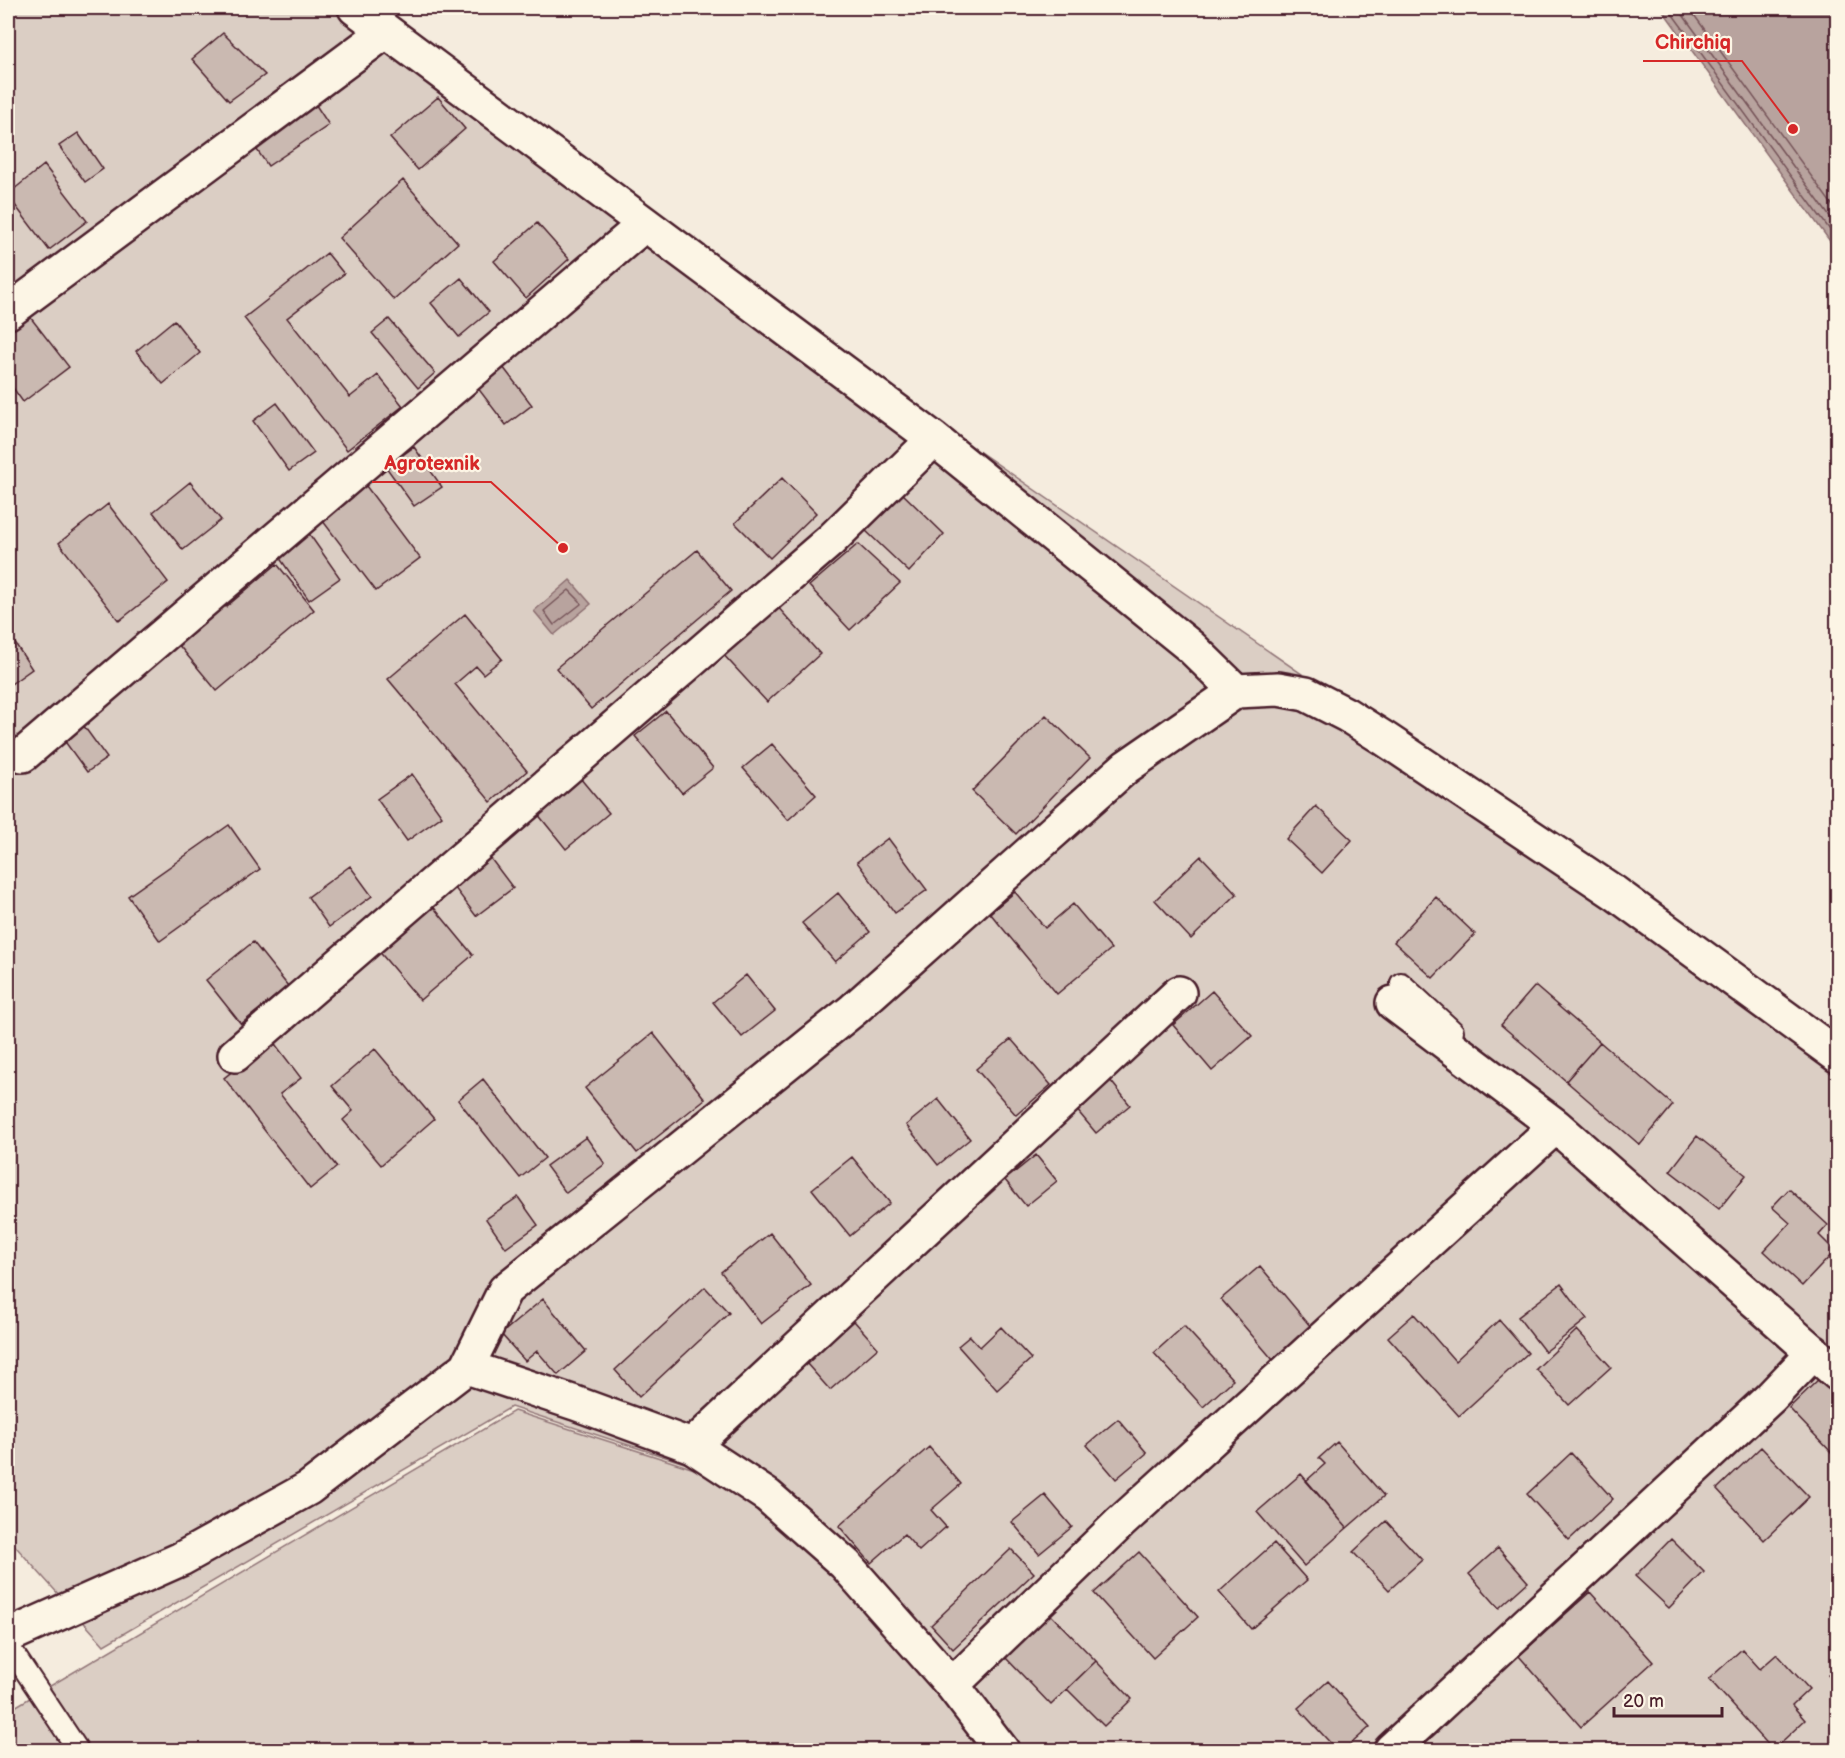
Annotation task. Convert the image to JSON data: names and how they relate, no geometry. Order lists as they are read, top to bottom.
{
  "places": ["Chirchiq", "Agrotexnik"],
  "scale_bar": "20 m"
}
